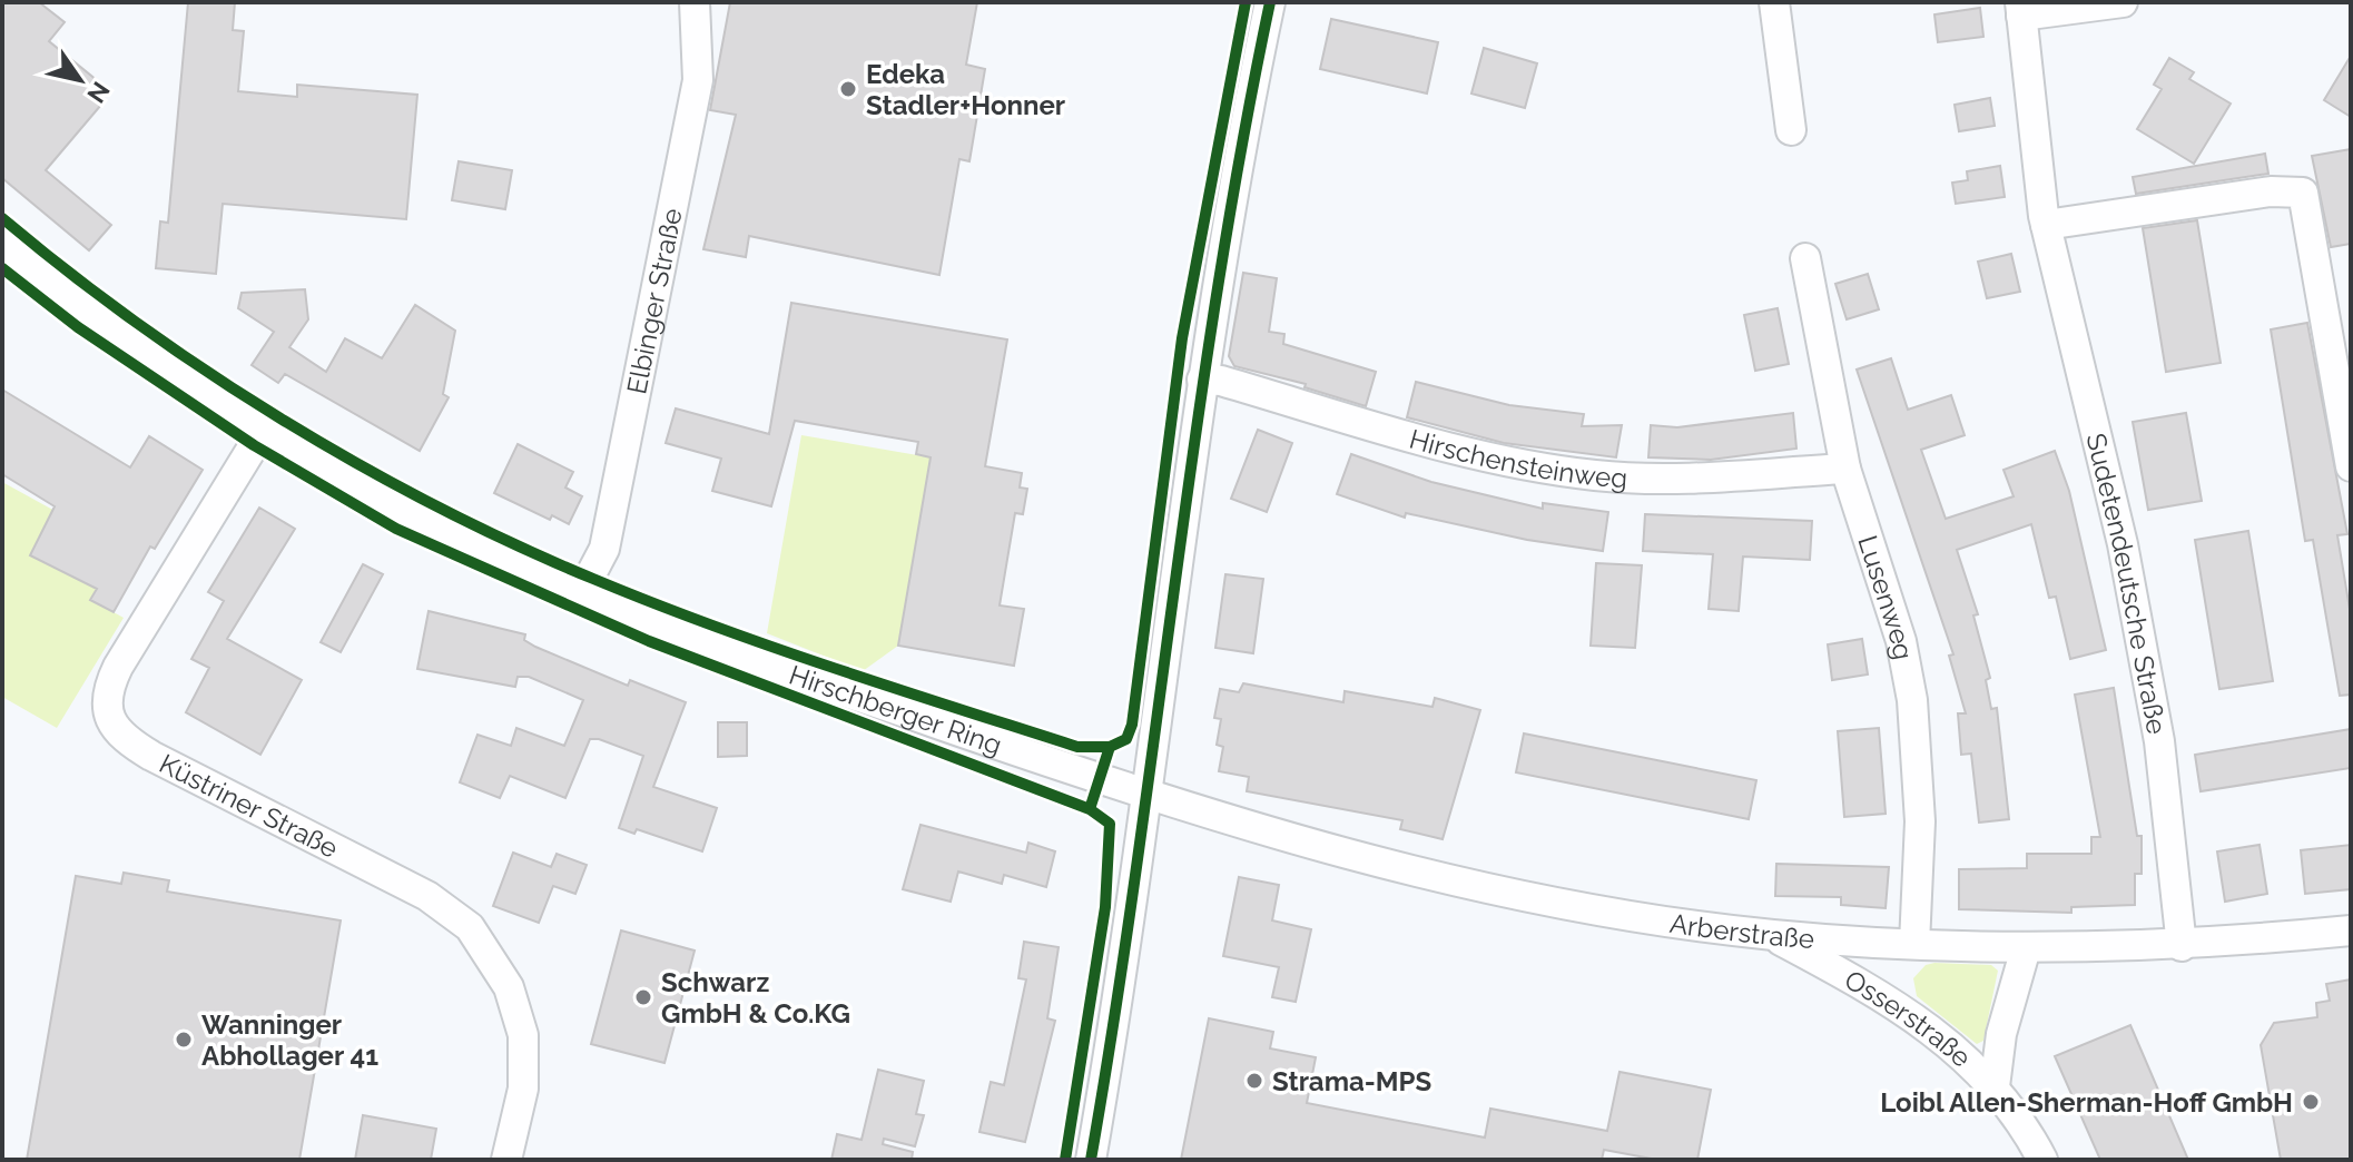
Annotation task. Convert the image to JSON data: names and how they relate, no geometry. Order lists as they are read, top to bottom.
{
  "streets": {
    "street": [
      "Elbinger Straße",
      "Hirschensteinweg",
      "Sudetendeutsche Straße",
      "Lusenweg",
      "Hirschberger Ring",
      "Küstriner Straße",
      "Arberstraße",
      "Osserstraße"
    ]
  },
  "crossings": [
    ["Elbinger Straße", "Hirschberger Ring"],
    ["Hirschensteinweg", "Lusenweg"],
    ["Sudetendeutsche Straße", "Arberstraße"],
    ["Lusenweg", "Arberstraße"],
    ["Hirschberger Ring", "Küstriner Straße"],
    ["Hirschberger Ring", "Arberstraße"],
    ["Arberstraße", "Osserstraße"]
  ],
  "places": [
    "Edeka Stadler+Honner",
    "Schwarz GmbH & Co.KG",
    "Wanninger Abhollager 41",
    "Strama-MPS",
    "Loibl Allen-Sherman-Hoff GmbH"
  ],
  "north": "bottom right"
}
